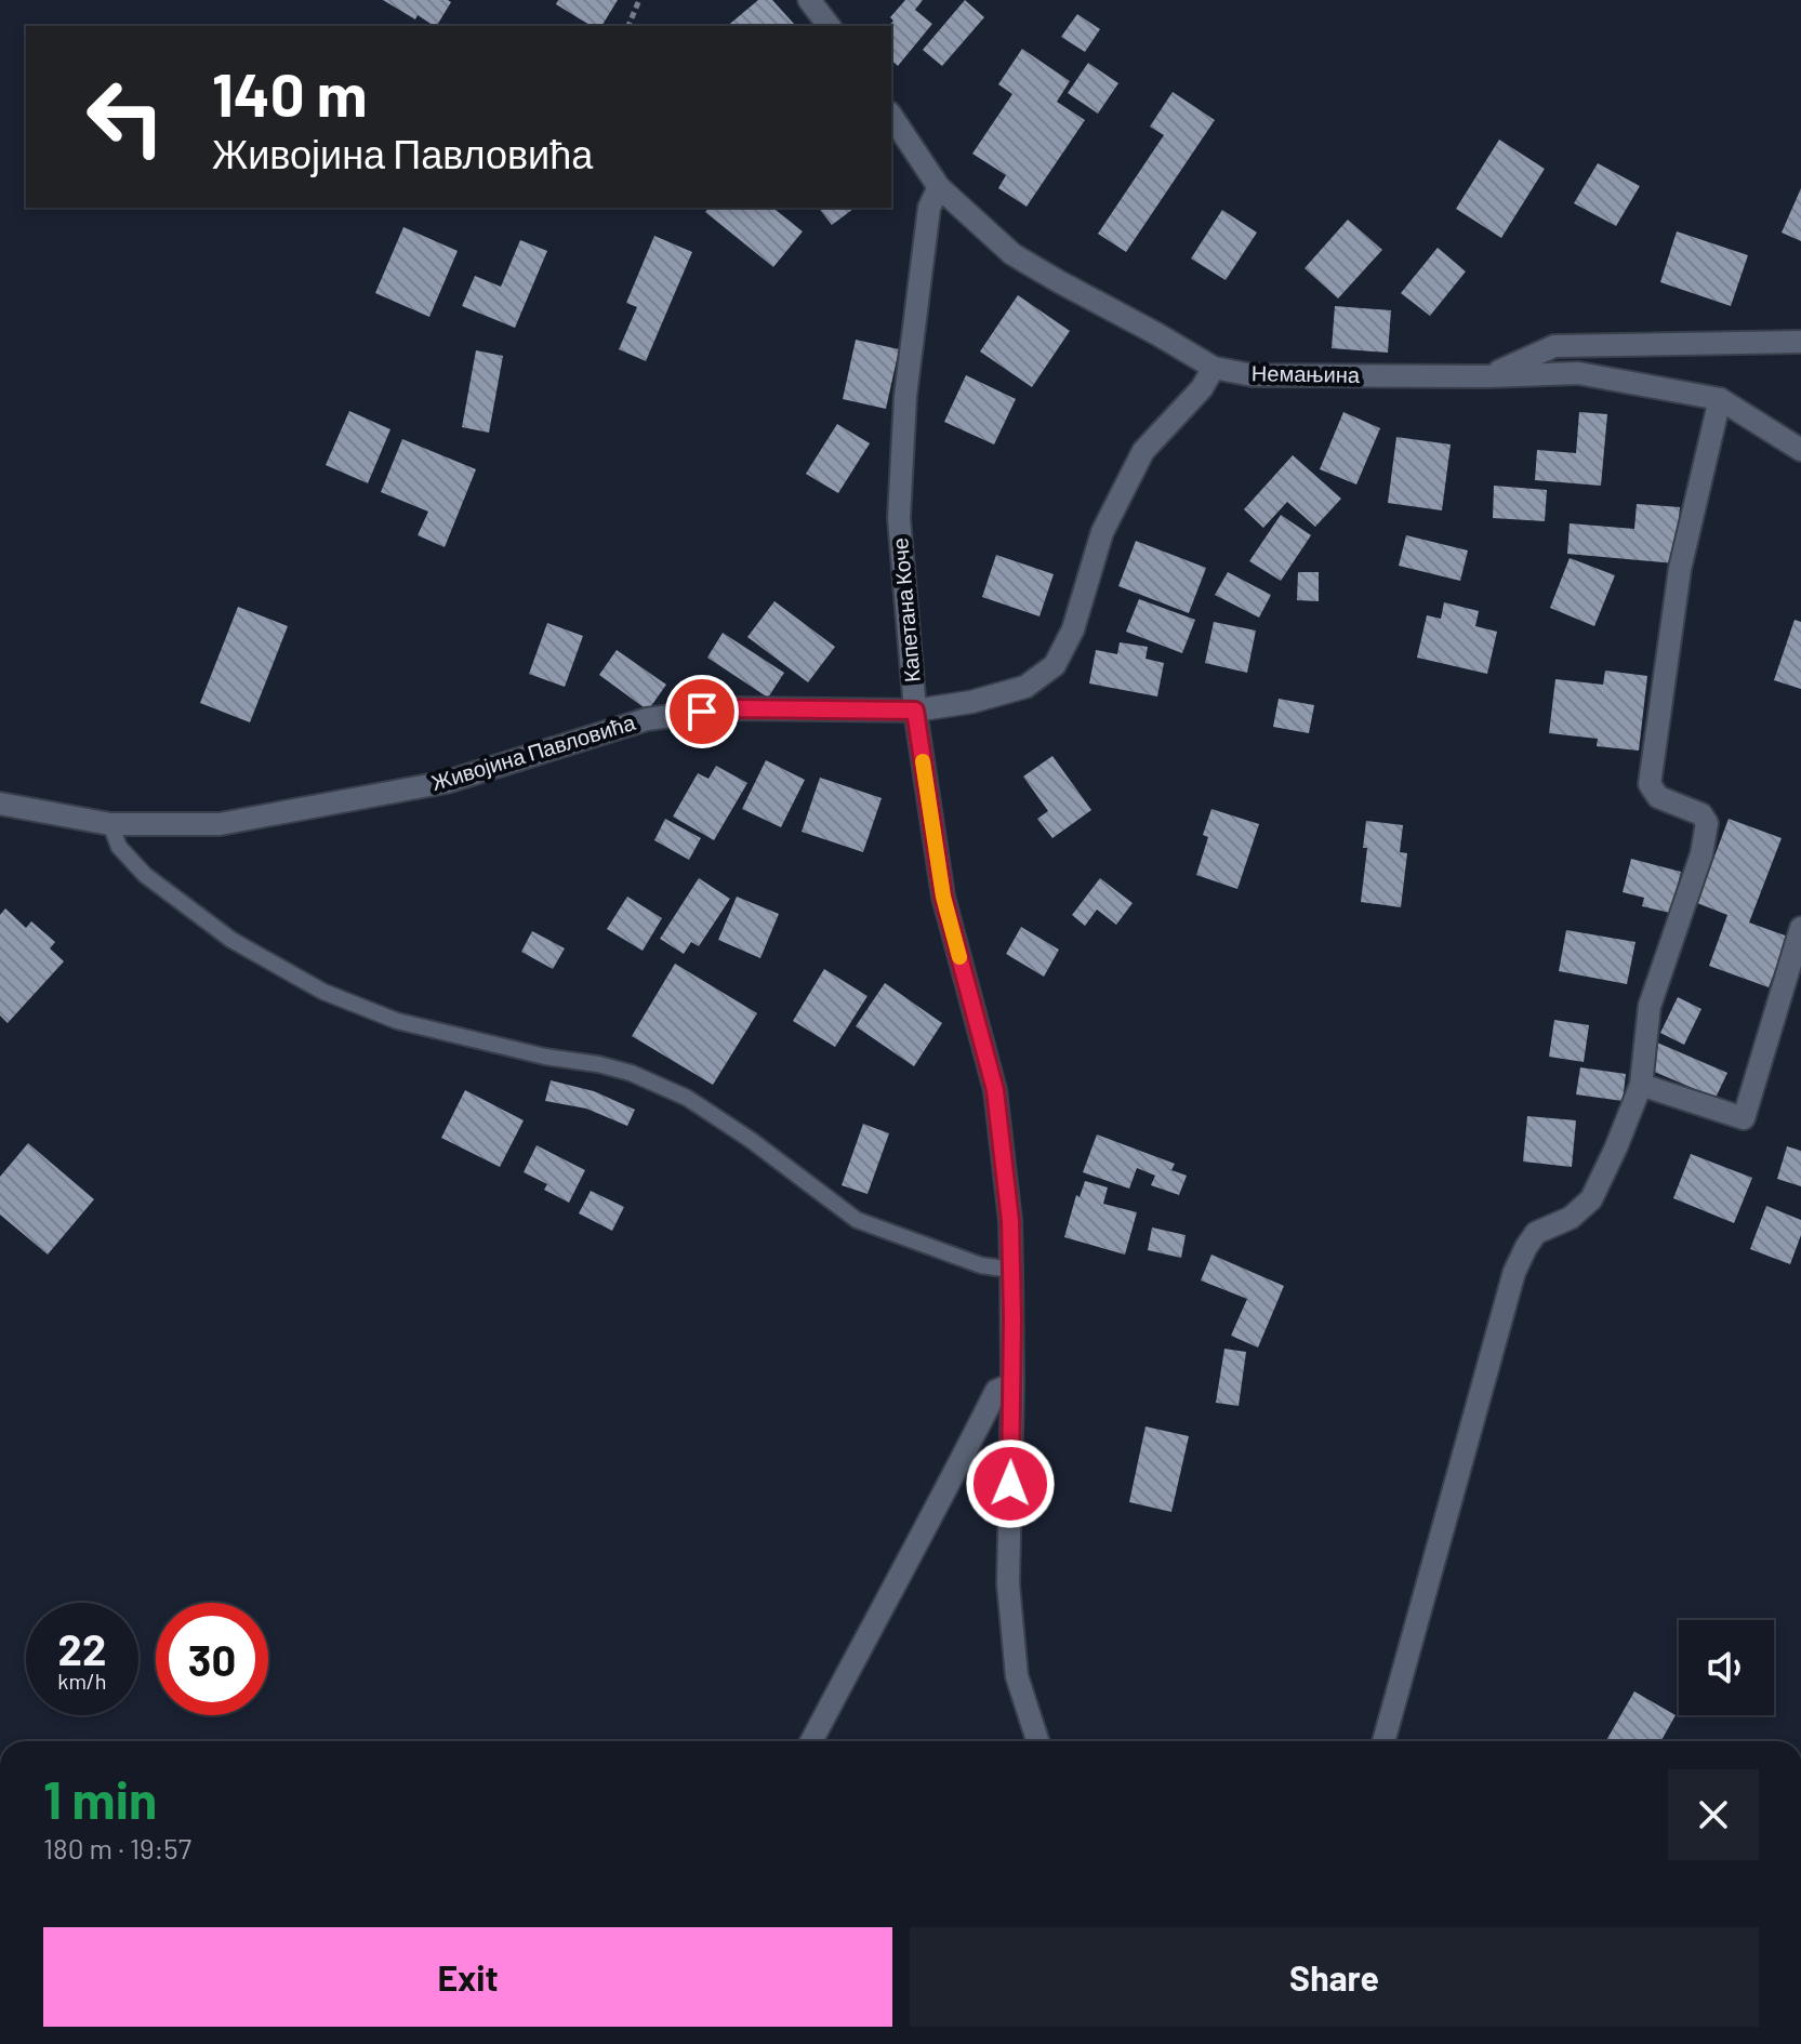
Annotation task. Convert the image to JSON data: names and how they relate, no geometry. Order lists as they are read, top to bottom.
{
  "streets": {
    "street": ["Немањина", "Капетана Коче", "Живојина Павловића"]
  },
  "crossings": [
    ["Немањина", "Капетана Коче"],
    ["Немањина", "Живојина Павловића"],
    ["Капетана Коче", "Живојина Павловића"]
  ],
  "page": {
    "turn": ["140 m", "Живојина Павловића"],
    "speed": "22 km/h",
    "limit": "30",
    "heading": ["1 min", "180 m · 19:57"],
    "buttons": ["Exit", "Share"]
  }
}
